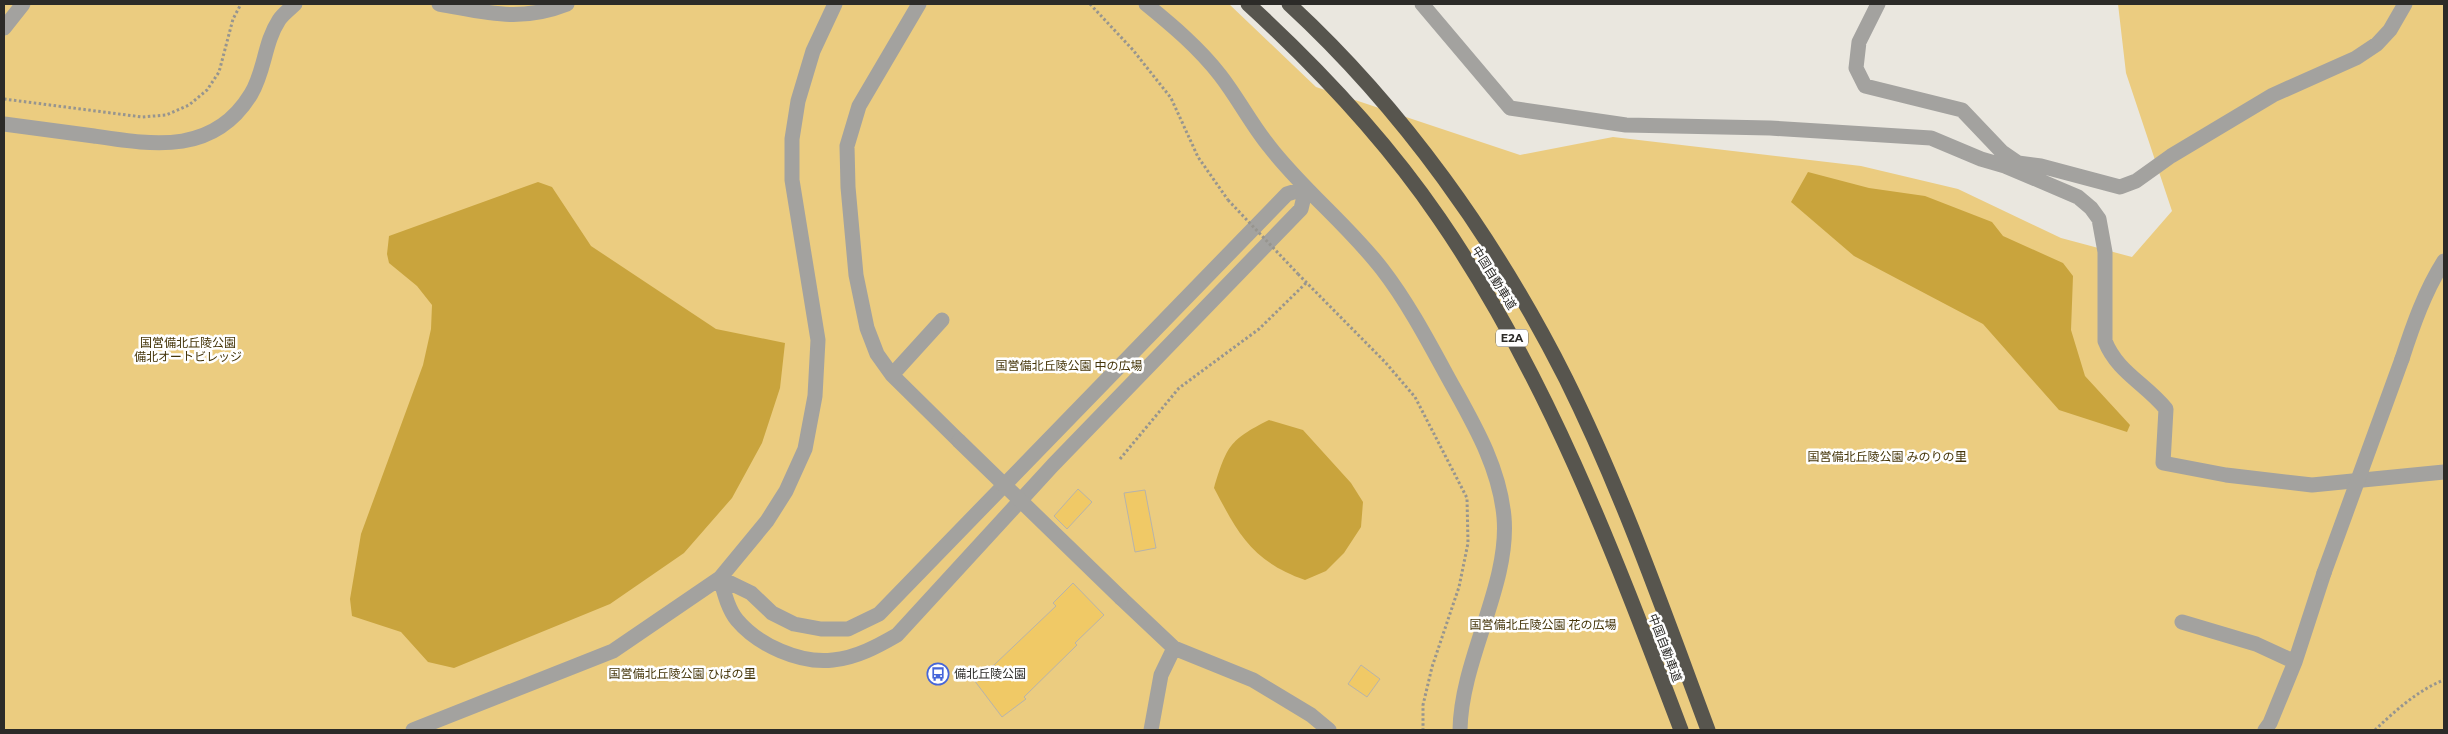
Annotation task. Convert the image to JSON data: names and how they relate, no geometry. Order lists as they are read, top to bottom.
{
  "streets": {
    "highway": ["中国自動車道", "E2A"]
  },
  "parks": [
    "国営備北丘陵公園 備北オートビレッジ",
    "国営備北丘陵公園 中の広場",
    "国営備北丘陵公園 みのりの里",
    "国営備北丘陵公園 花の広場",
    "国営備北丘陵公園 ひばの里"
  ],
  "places": {
    "bus stop": ["備北丘陵公園"]
  }
}
